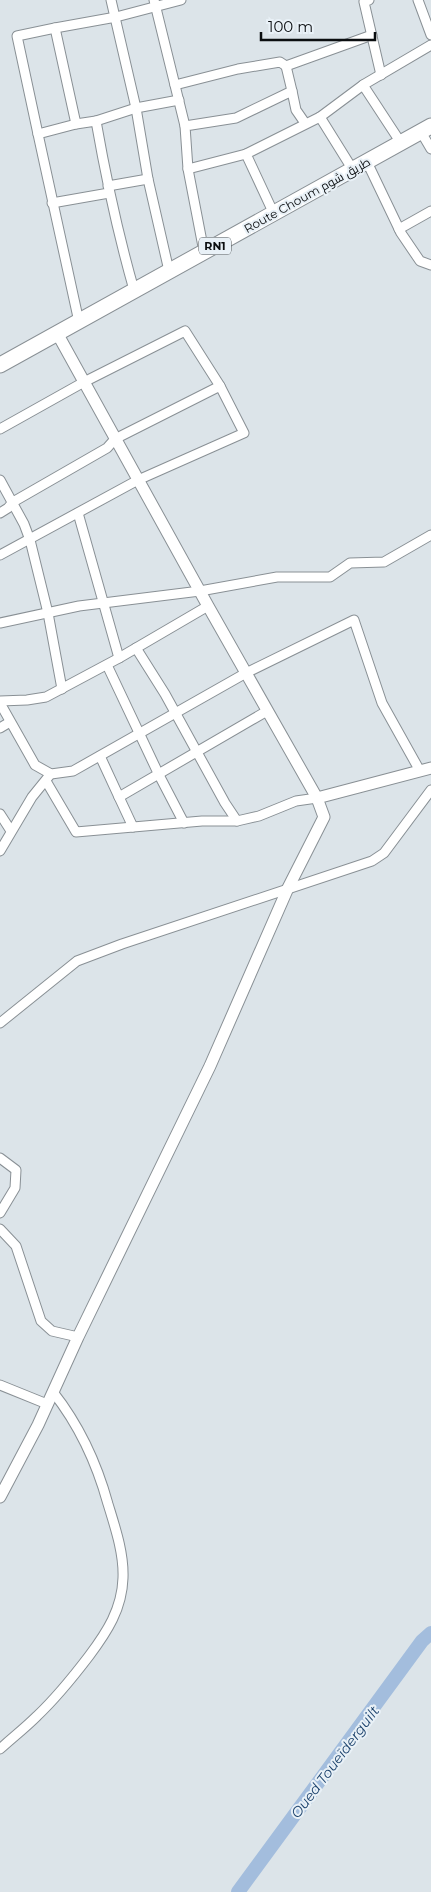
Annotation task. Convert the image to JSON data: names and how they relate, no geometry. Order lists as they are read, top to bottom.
{
  "streets": {
    "highway": ["Route Choum طريق شوم", "RN1"]
  },
  "water": ["Oued Toueïderguilt"],
  "scale_bar": "100 m"
}
